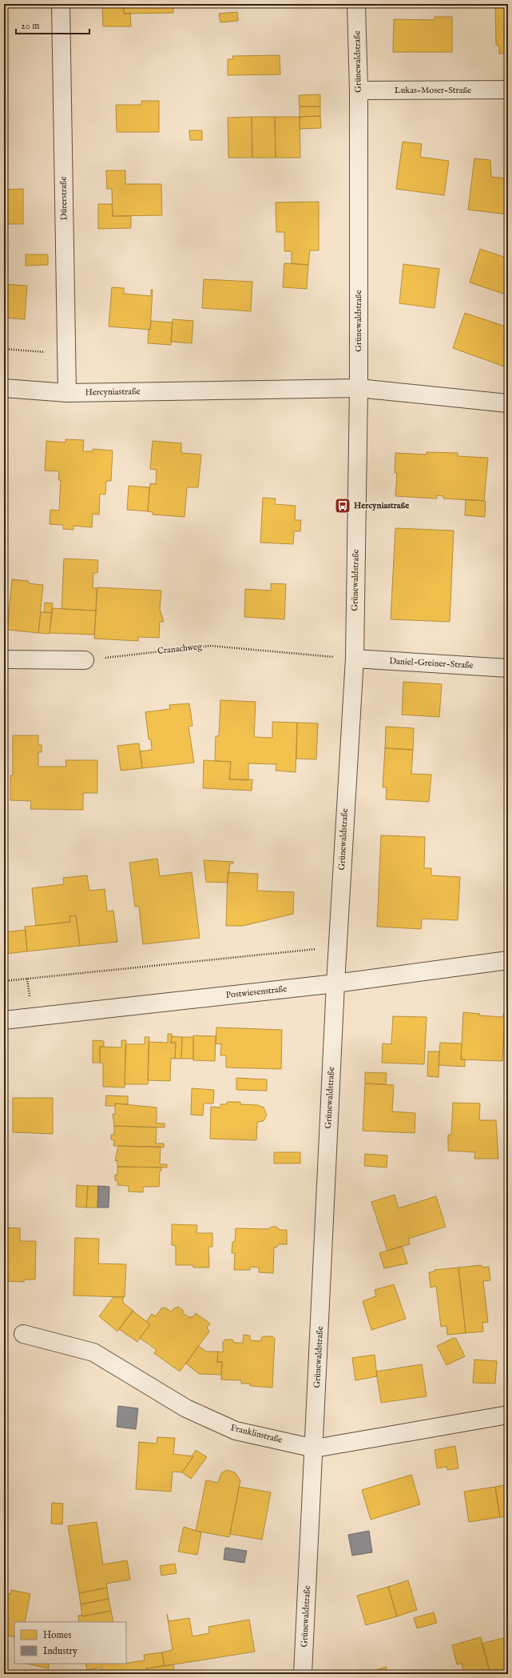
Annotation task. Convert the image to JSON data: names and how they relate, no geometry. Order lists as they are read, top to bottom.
{
  "streets": {
    "street": [
      "Grünewaldstraße",
      "Lukas-Moser-Straße",
      "Dürerstraße",
      "Hercyniastraße",
      "Daniel-Greiner-Straße",
      "Postwiesenstraße",
      "Franklinstraße"
    ],
    "path": ["Cranachweg"]
  },
  "crossings": [
    ["Grünewaldstraße", "Lukas-Moser-Straße"],
    ["Grünewaldstraße", "Hercyniastraße"],
    ["Grünewaldstraße", "Cranachweg"],
    ["Grünewaldstraße", "Daniel-Greiner-Straße"],
    ["Grünewaldstraße", "Postwiesenstraße"],
    ["Grünewaldstraße", "Franklinstraße"],
    ["Dürerstraße", "Hercyniastraße"],
    ["Cranachweg", "Daniel-Greiner-Straße"]
  ],
  "places": {
    "bus stop": ["Hercyniastraße"]
  },
  "legend": ["Homes", "Industry"],
  "scale_bar": "20 m"
}
